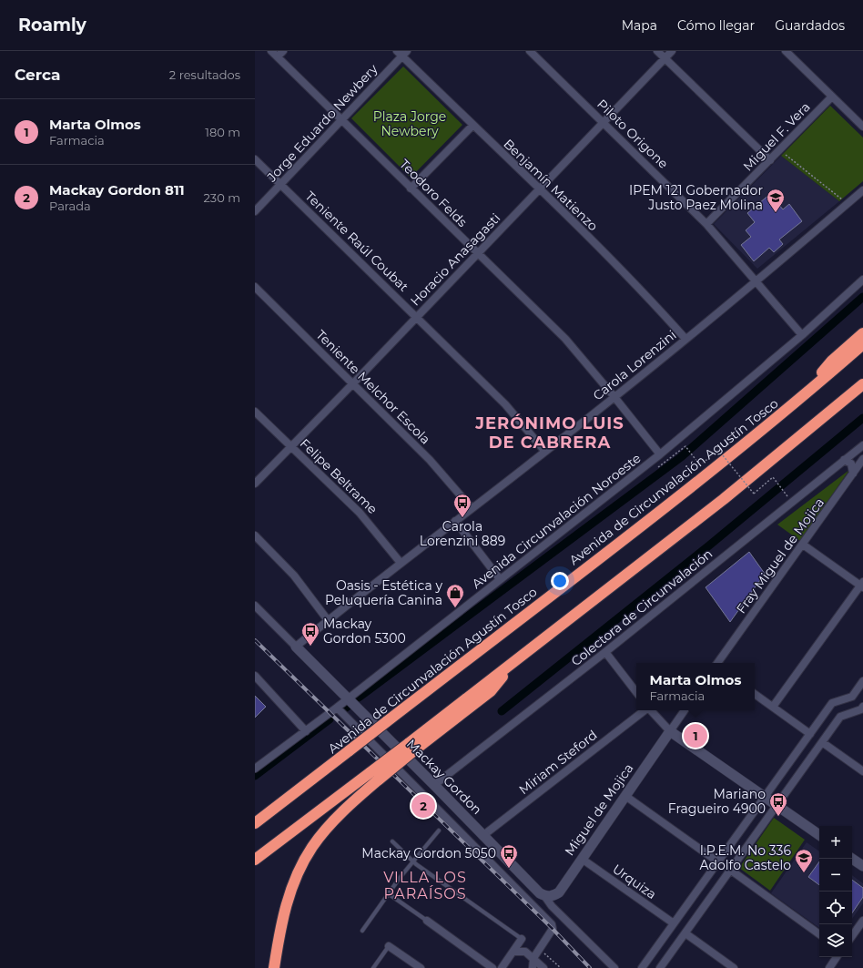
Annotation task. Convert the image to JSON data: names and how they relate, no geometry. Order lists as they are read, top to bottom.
{
  "streets": {
    "highway": ["Avenida de Circunvalación Agustín Tosco"],
    "main road": ["Mackay Gordon", "Miguel de Mojica"],
    "street": [
      "Jorge Eduardo Newbery",
      "Piloto Origone",
      "Miguel F. Vera",
      "Benjamín Matienzo",
      "Teodoro Felds",
      "Teniente Raúl Coubat",
      "Horacio Anasagasti",
      "Carola Lorenzini",
      "Teniente Melchor Escola",
      "Felipe Beltrame",
      "Avenida Circunvalación Noroeste",
      "Fray Miguel de Mojica",
      "Colectora de Circunvalación",
      "Miriam Steford",
      "Urquiza"
    ]
  },
  "crossings": [
    ["Jorge Eduardo Newbery", "Benjamín Matienzo"],
    ["Jorge Eduardo Newbery", "Teodoro Felds"],
    ["Jorge Eduardo Newbery", "Teniente Raúl Coubat"],
    ["Piloto Origone", "Miguel F. Vera"],
    ["Piloto Origone", "Horacio Anasagasti"],
    ["Piloto Origone", "Carola Lorenzini"],
    ["Piloto Origone", "Avenida Circunvalación Noroeste"],
    ["Benjamín Matienzo", "Horacio Anasagasti"],
    ["Benjamín Matienzo", "Carola Lorenzini"],
    ["Teodoro Felds", "Horacio Anasagasti"],
    ["Teodoro Felds", "Carola Lorenzini"],
    ["Teodoro Felds", "Avenida Circunvalación Noroeste"],
    ["Teniente Raúl Coubat", "Horacio Anasagasti"],
    ["Teniente Raúl Coubat", "Carola Lorenzini"],
    ["Horacio Anasagasti", "Teniente Melchor Escola"],
    ["Horacio Anasagasti", "Felipe Beltrame"],
    ["Carola Lorenzini", "Teniente Melchor Escola"],
    ["Carola Lorenzini", "Felipe Beltrame"],
    ["Carola Lorenzini", "Mackay Gordon"],
    ["Avenida Circunvalación Noroeste", "Mackay Gordon"],
    ["Colectora de Circunvalación", "Mackay Gordon"],
    ["Miriam Steford", "Mackay Gordon"],
    ["Mackay Gordon", "Miguel de Mojica"],
    ["Miguel de Mojica", "Urquiza"]
  ],
  "districts": ["JERÓNIMO LUIS DE CABRERA", "VILLA LOS PARAÍSOS"],
  "parks": ["Plaza Jorge Newbery"],
  "places": {
    "school or university": ["IPEM 121 Gobernador Justo Paez Molina", "I.P.E.M. No 336 Adolfo Castelo"],
    "bus stop": [
      "Carola Lorenzini 889",
      "Mackay Gordon 5300",
      "Mariano Fragueiro 4900",
      "Mackay Gordon 5050"
    ],
    "shop": ["Oasis - Estética y Peluquería Canina"]
  },
  "page": {
    "header": "Roamly",
    "nav": ["Mapa", "Cómo llegar", "Guardados"],
    "heading": ["Cerca", "2 resultados"],
    "list": [
      {
        "mark": "1",
        "name": "Marta Olmos",
        "note": "Farmacia",
        "value": "180 m"
      },
      {
        "mark": "2",
        "name": "Mackay Gordon 811",
        "note": "Parada",
        "value": "230 m"
      }
    ],
    "popup": ["Marta Olmos", "Farmacia"],
    "pins": ["1", "2"],
    "map_buttons": ["+", "−"]
  }
}
